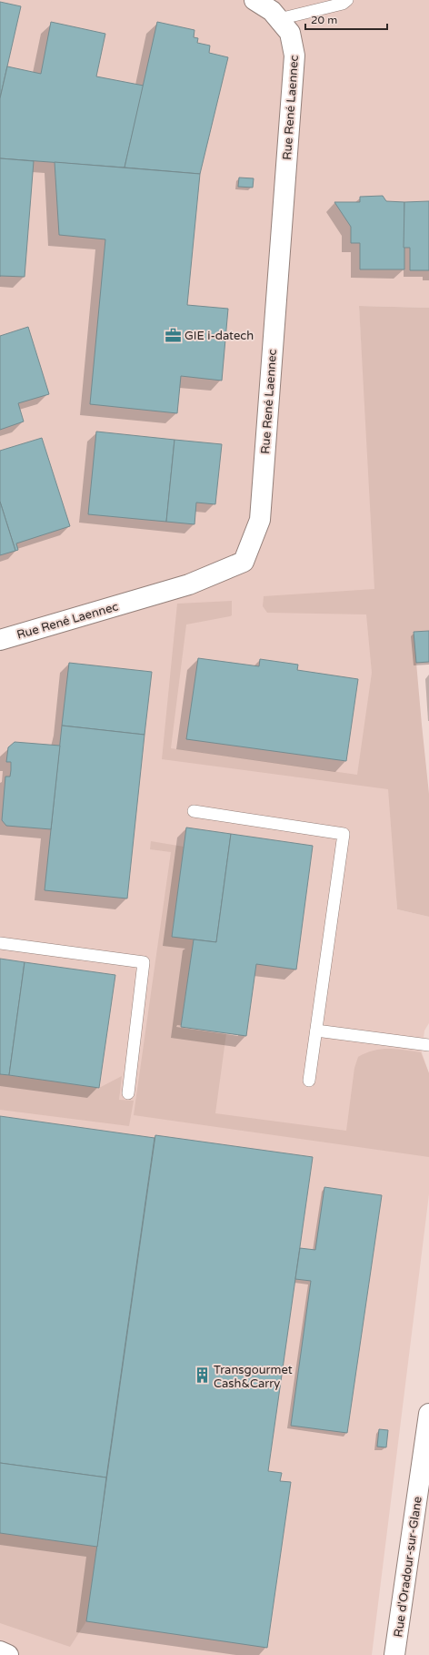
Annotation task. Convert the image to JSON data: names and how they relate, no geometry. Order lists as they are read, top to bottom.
{
  "streets": {
    "street": ["Rue René Laennec", "Rue d'Oradour-sur-Glane"]
  },
  "places": {
    "office": ["GIE i-datech"],
    "building": ["Transgourmet Cash&Carry"]
  },
  "scale_bar": "20 m"
}
